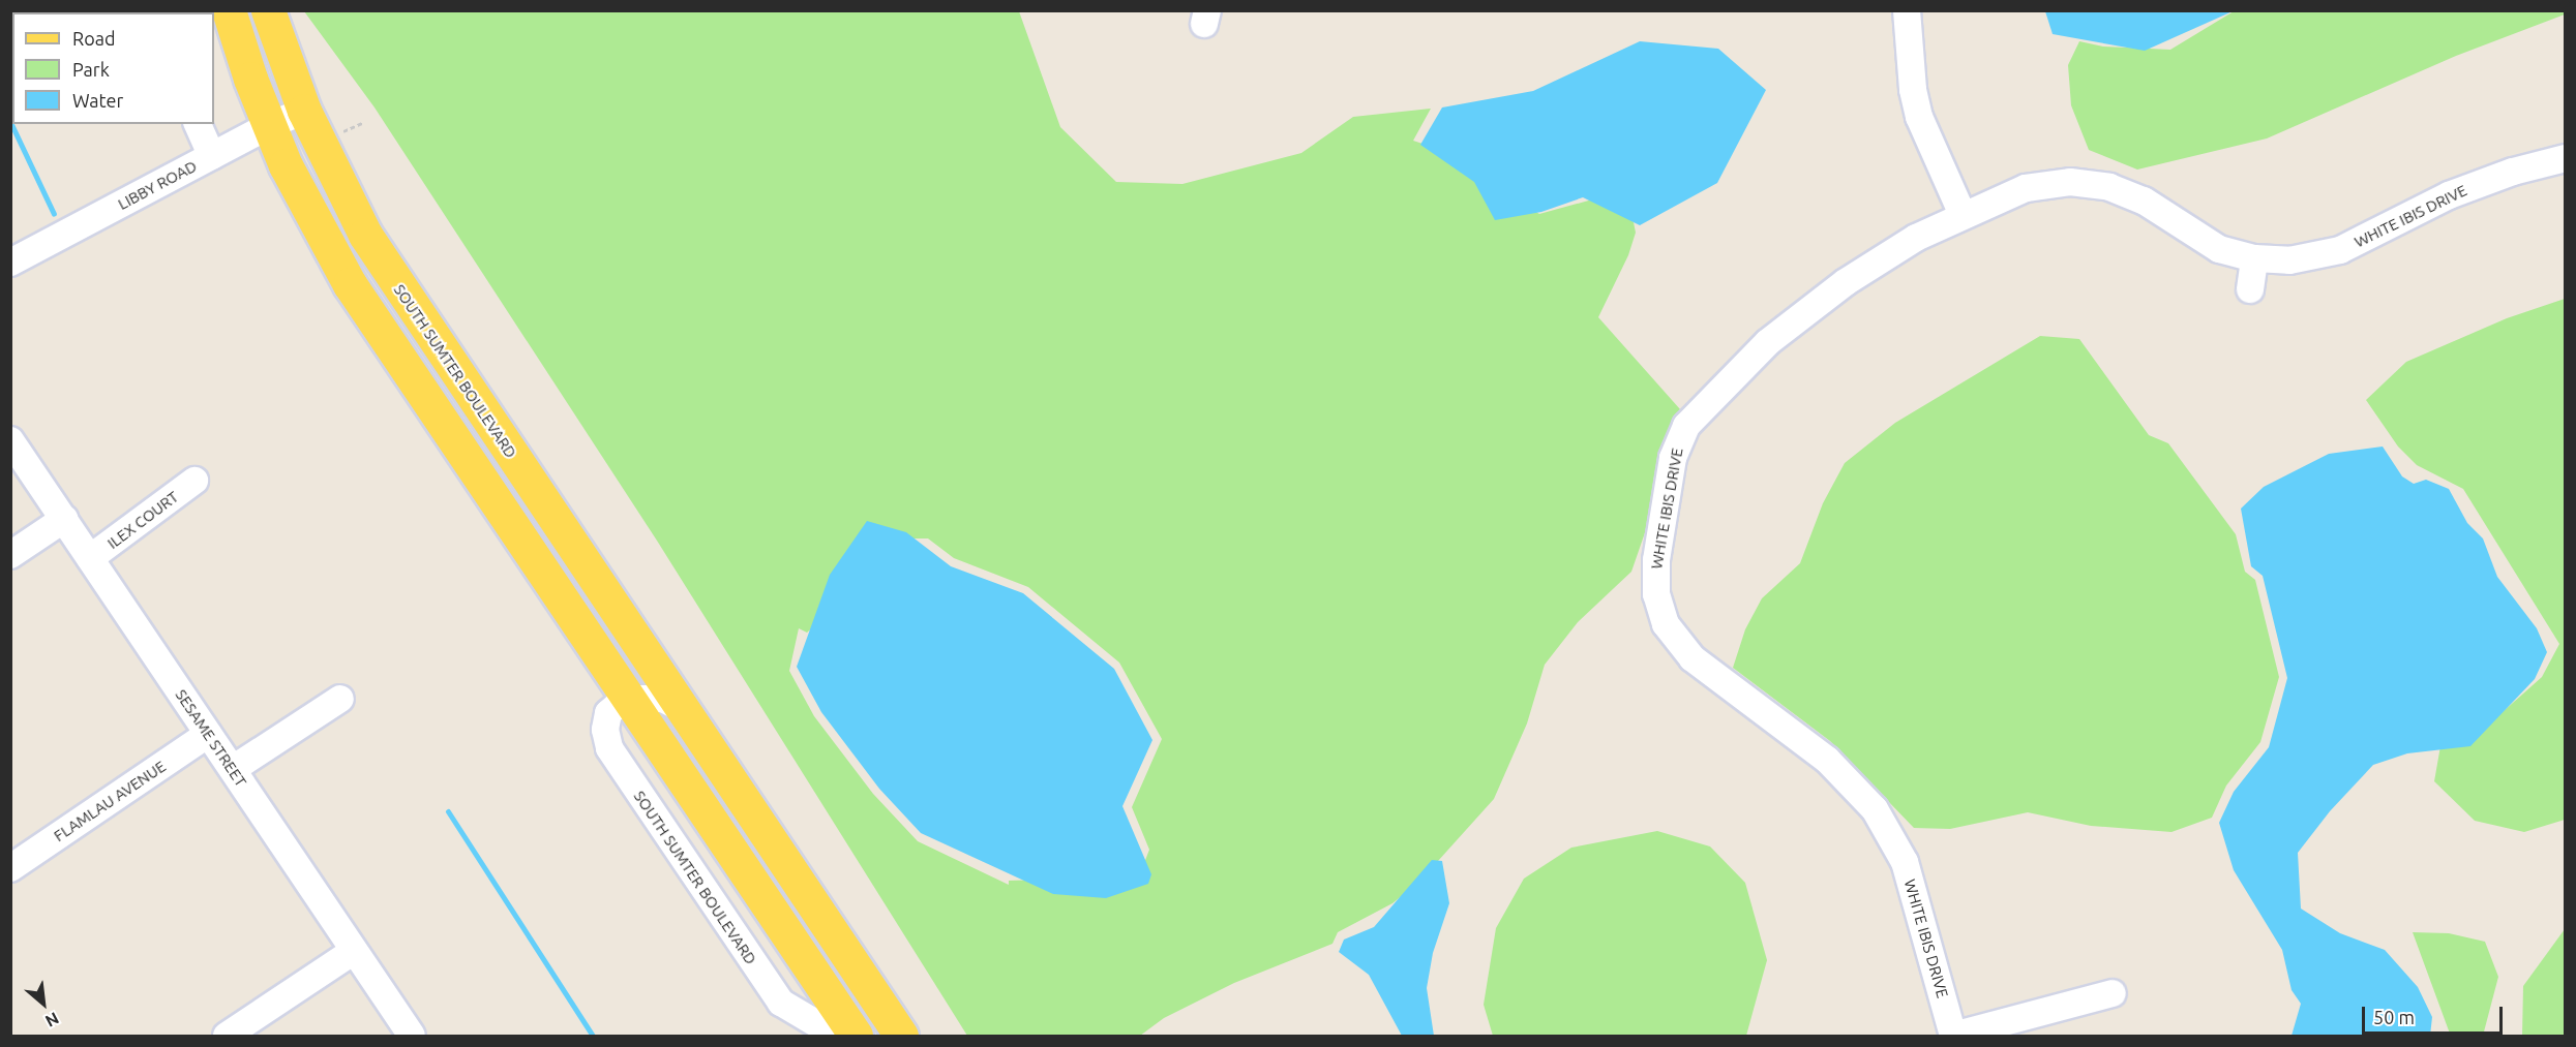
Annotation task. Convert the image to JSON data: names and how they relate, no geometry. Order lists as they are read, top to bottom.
{
  "streets": {
    "main road": ["SOUTH SUMTER BOULEVARD"],
    "street": [
      "LIBBY ROAD",
      "WHITE IBIS DRIVE",
      "ILEX COURT",
      "SESAME STREET",
      "FLAMLAU AVENUE"
    ]
  },
  "crossings": [
    ["LIBBY ROAD", "SOUTH SUMTER BOULEVARD"],
    ["ILEX COURT", "SESAME STREET"],
    ["SESAME STREET", "FLAMLAU AVENUE"]
  ],
  "legend": ["Road", "Park", "Water"],
  "scale_bar": "50 m",
  "north": "bottom right"
}
